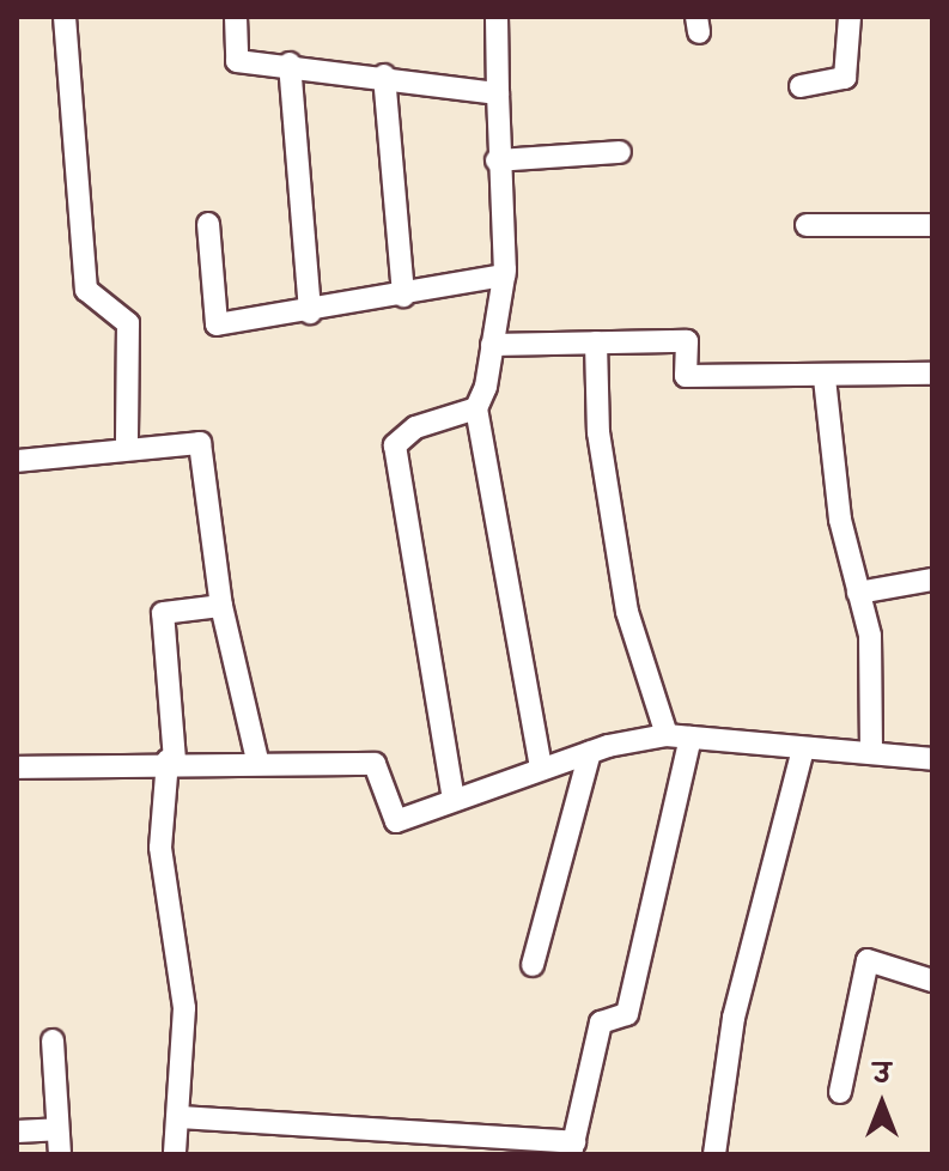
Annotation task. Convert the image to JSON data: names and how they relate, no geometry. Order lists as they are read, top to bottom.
{
  "north": "top"
}
